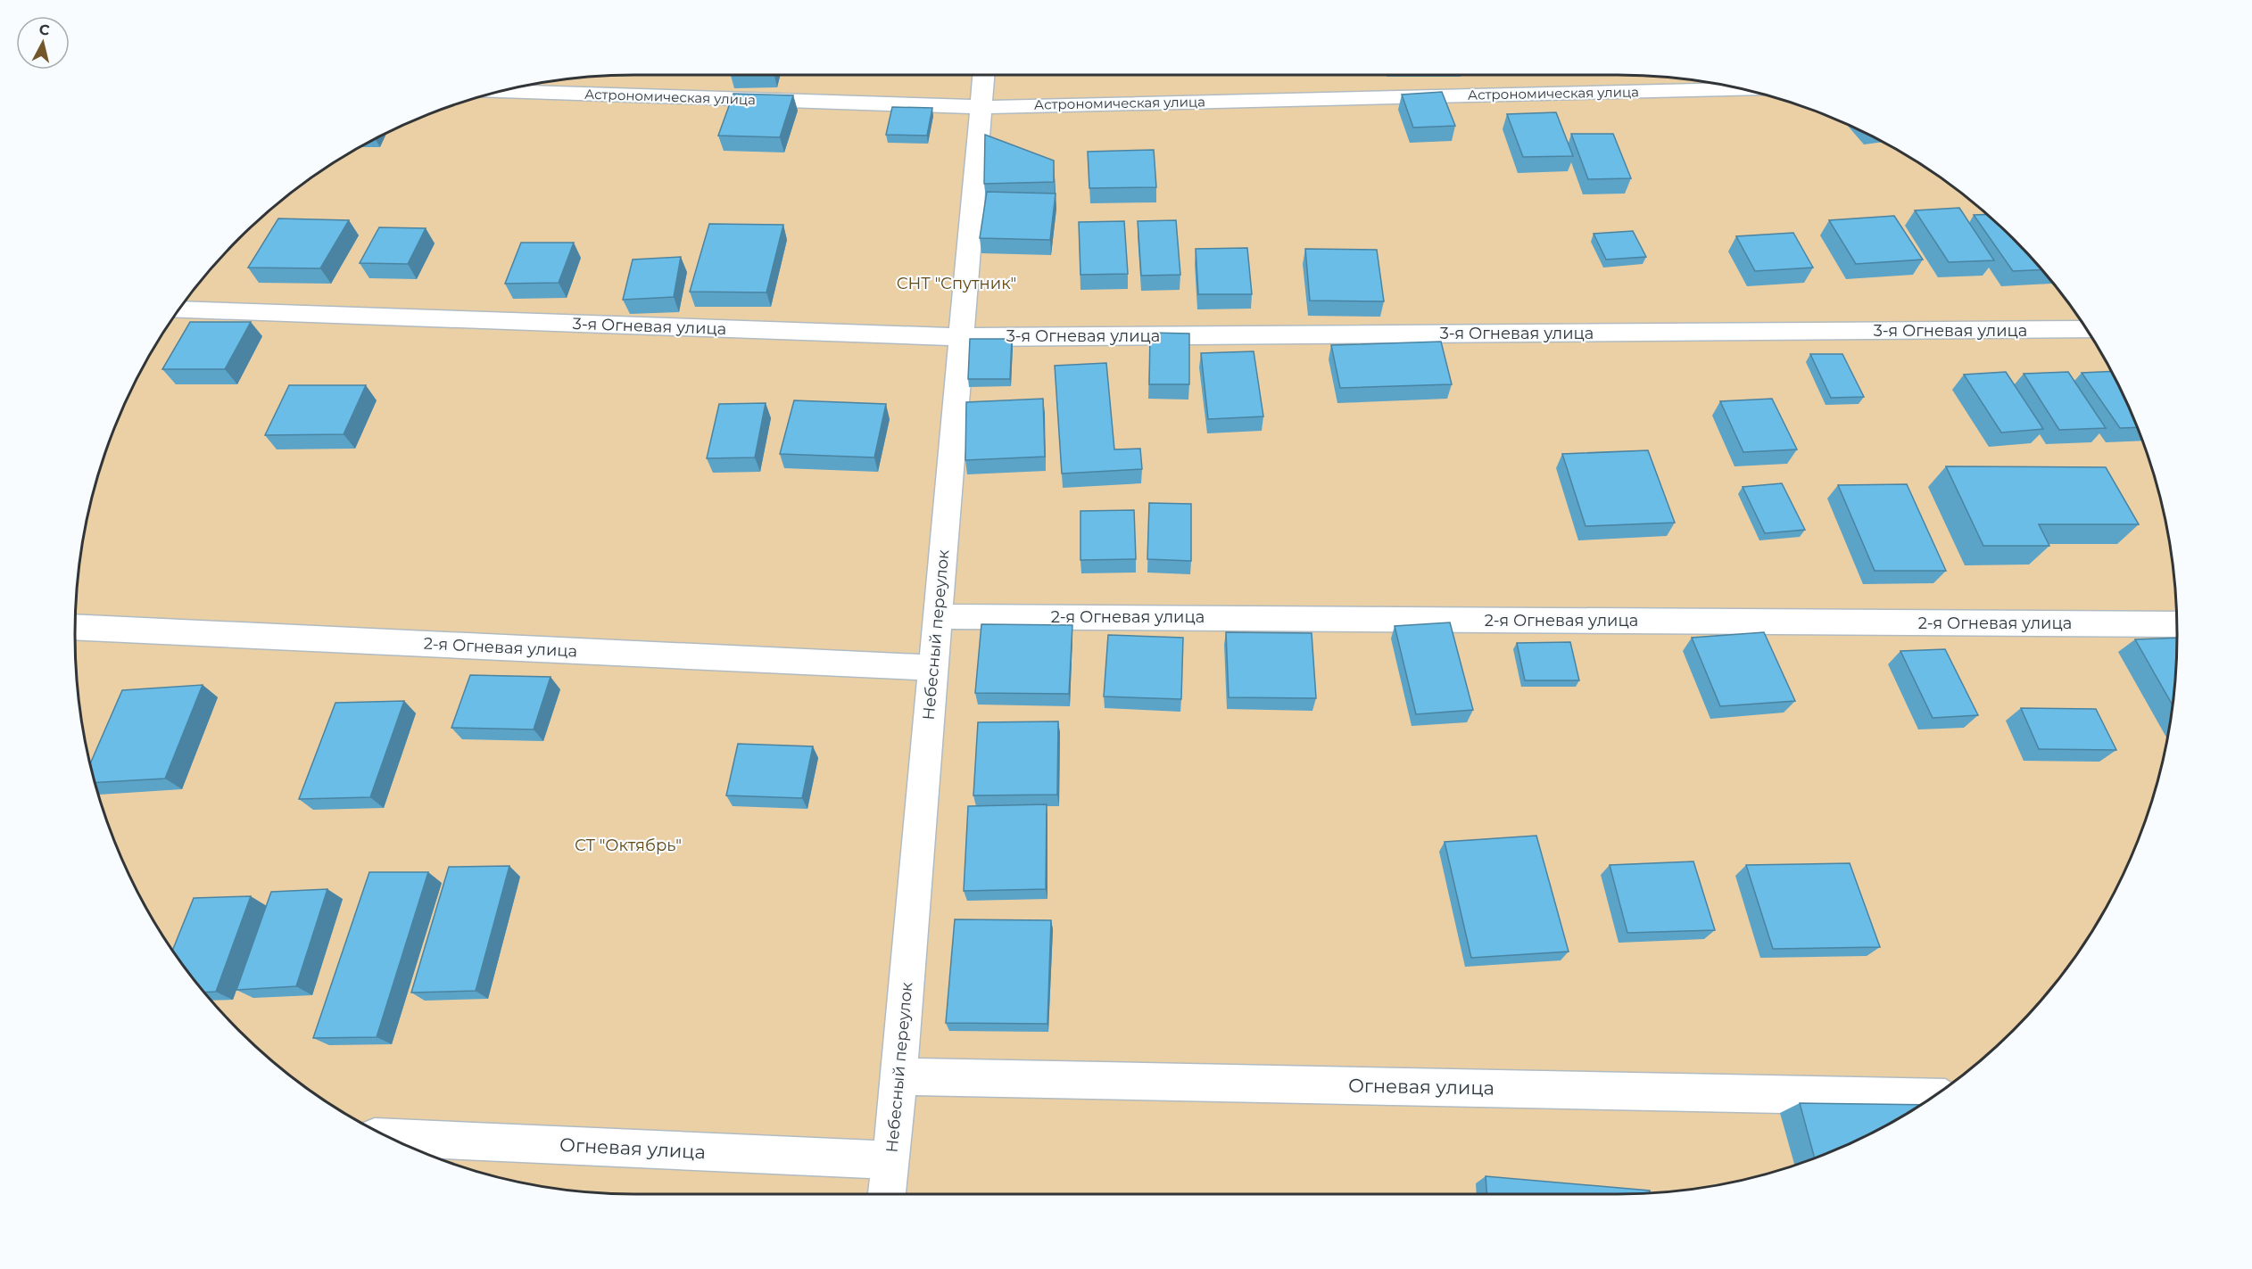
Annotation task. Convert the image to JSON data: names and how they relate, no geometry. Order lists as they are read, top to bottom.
{
  "streets": {
    "lane": [
      "Астрономическая улица",
      "3-я Огневая улица",
      "2-я Огневая улица",
      "Небесный переулок",
      "Огневая улица"
    ]
  },
  "crossings": [
    ["Астрономическая улица", "Небесный переулок"],
    ["3-я Огневая улица", "Небесный переулок"],
    ["2-я Огневая улица", "Небесный переулок"],
    ["Небесный переулок", "Огневая улица"]
  ],
  "parks": ["СНТ \"Спутник\"", "СТ \"Октябрь\""],
  "north": "top"
}
